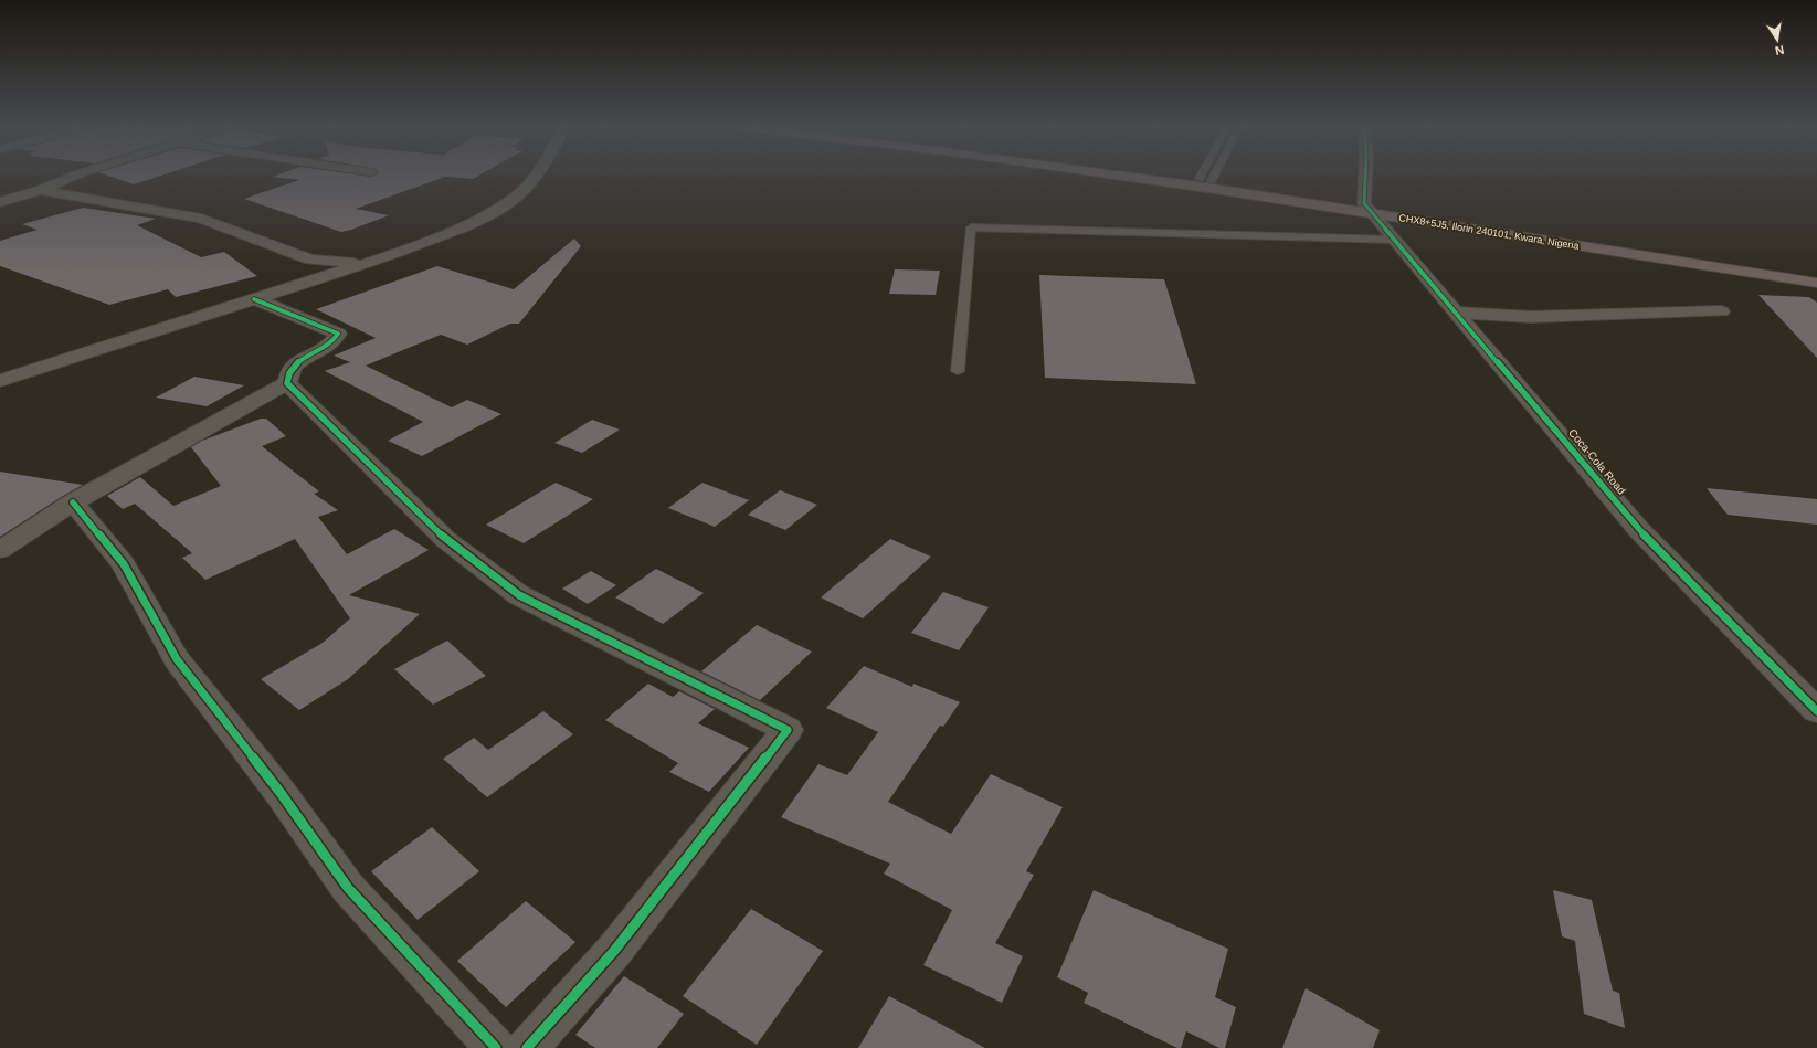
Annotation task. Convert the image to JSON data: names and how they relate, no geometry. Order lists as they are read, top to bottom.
{
  "streets": {
    "main road": ["CHX8+5J5, Ilorin 240101, Kwara, Nigeria"],
    "street": ["Coca-Cola Road"]
  },
  "crossings": [
    ["CHX8+5J5, Ilorin 240101, Kwara, Nigeria", "Coca-Cola Road"]
  ],
  "north": "bottom"
}
